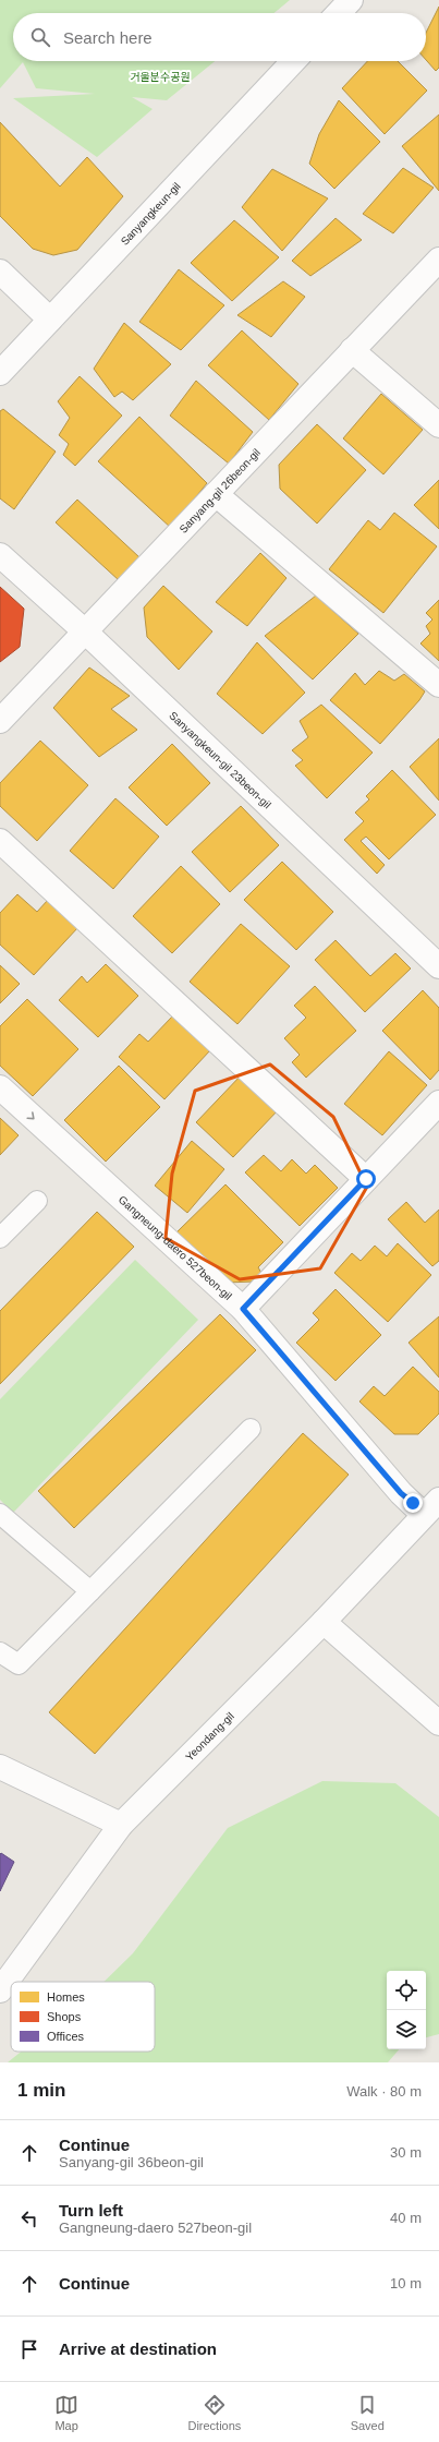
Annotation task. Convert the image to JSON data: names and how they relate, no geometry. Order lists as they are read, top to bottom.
{
  "streets": {
    "street": [
      "Sanyangkeun-gil",
      "Sanyang-gil 26beon-gil",
      "Sanyangkeun-gil 23beon-gil",
      "Gangneung-daero 527beon-gil",
      "Yeondang-gil"
    ]
  },
  "crossings": [
    ["Sanyang-gil 26beon-gil", "Sanyangkeun-gil 23beon-gil"],
    ["Gangneung-daero 527beon-gil", "Yeondang-gil"]
  ],
  "parks": ["거울분수공원"],
  "legend": ["Homes", "Shops", "Offices"],
  "page": {
    "search": "Search here",
    "heading": ["1 min", "Walk · 80 m"],
    "list": [
      ["Continue", "Sanyang-gil 36beon-gil", "30 m"],
      ["Turn left", "Gangneung-daero 527beon-gil", "40 m"],
      ["Continue", "10 m"],
      "Arrive at destination"
    ],
    "nav": ["Map", "Directions", "Saved"]
  }
}
